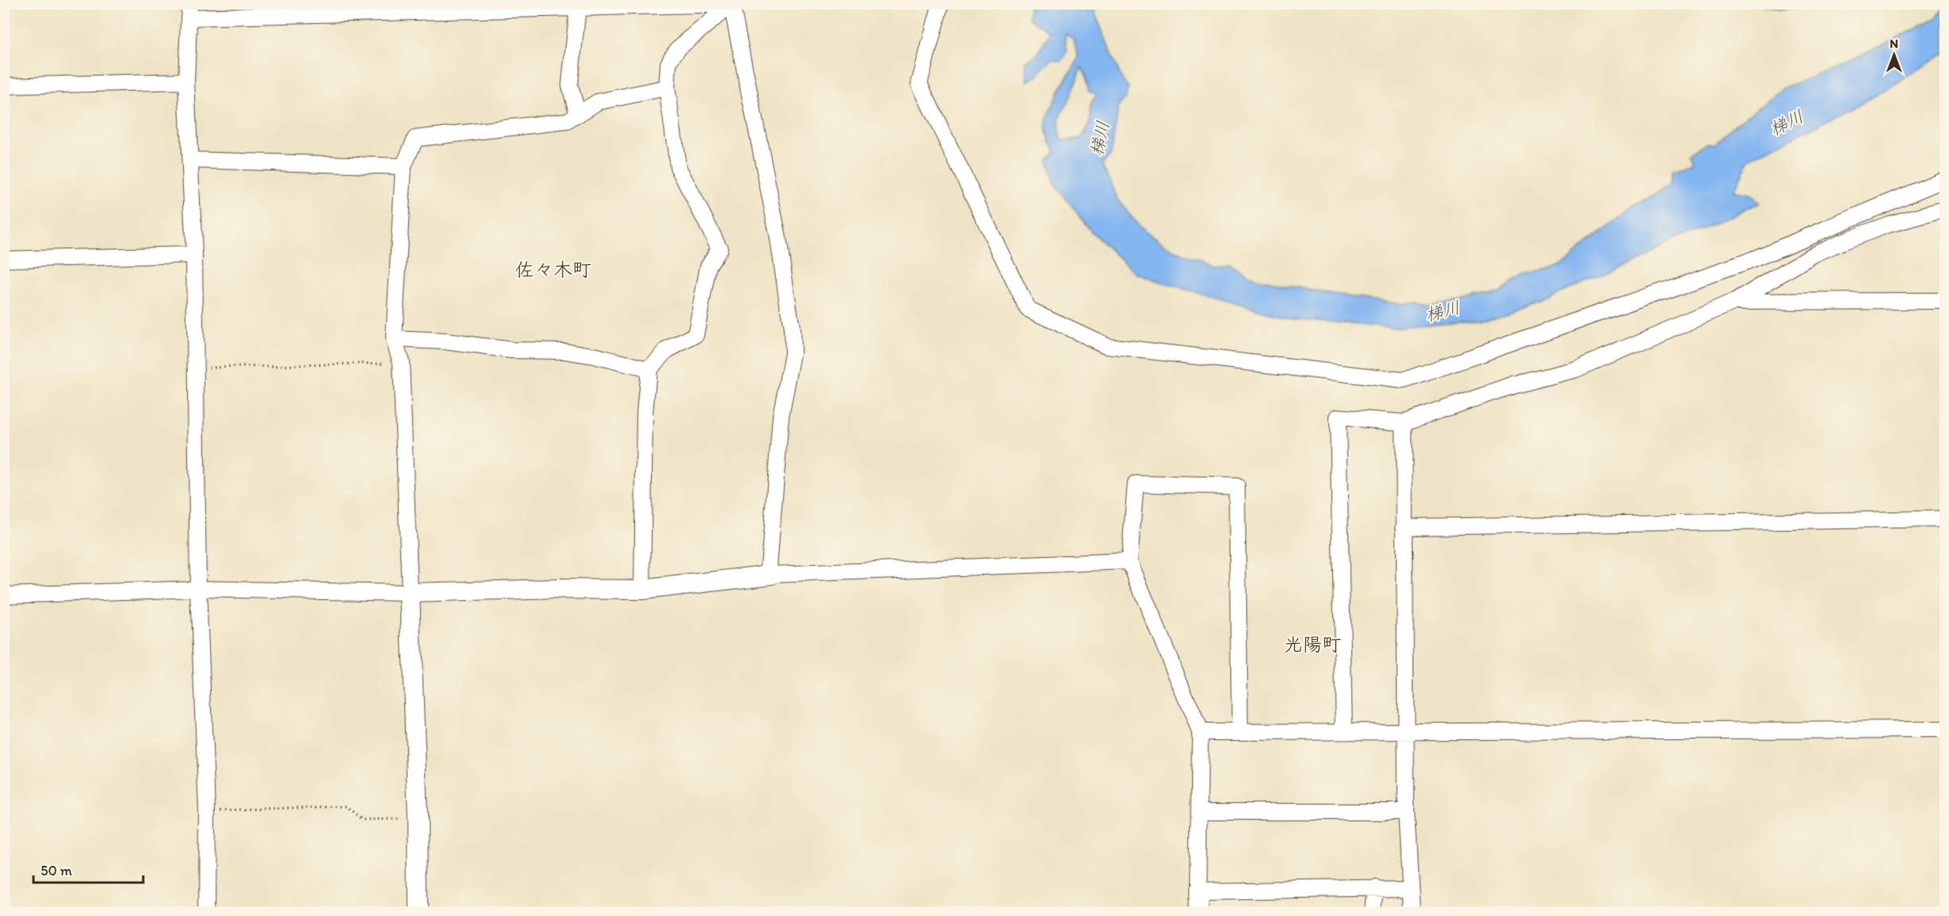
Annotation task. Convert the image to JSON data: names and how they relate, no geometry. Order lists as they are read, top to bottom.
{
  "districts": ["佐々木町", "光陽町"],
  "water": ["梯川"],
  "scale_bar": "50 m",
  "north": "top"
}
